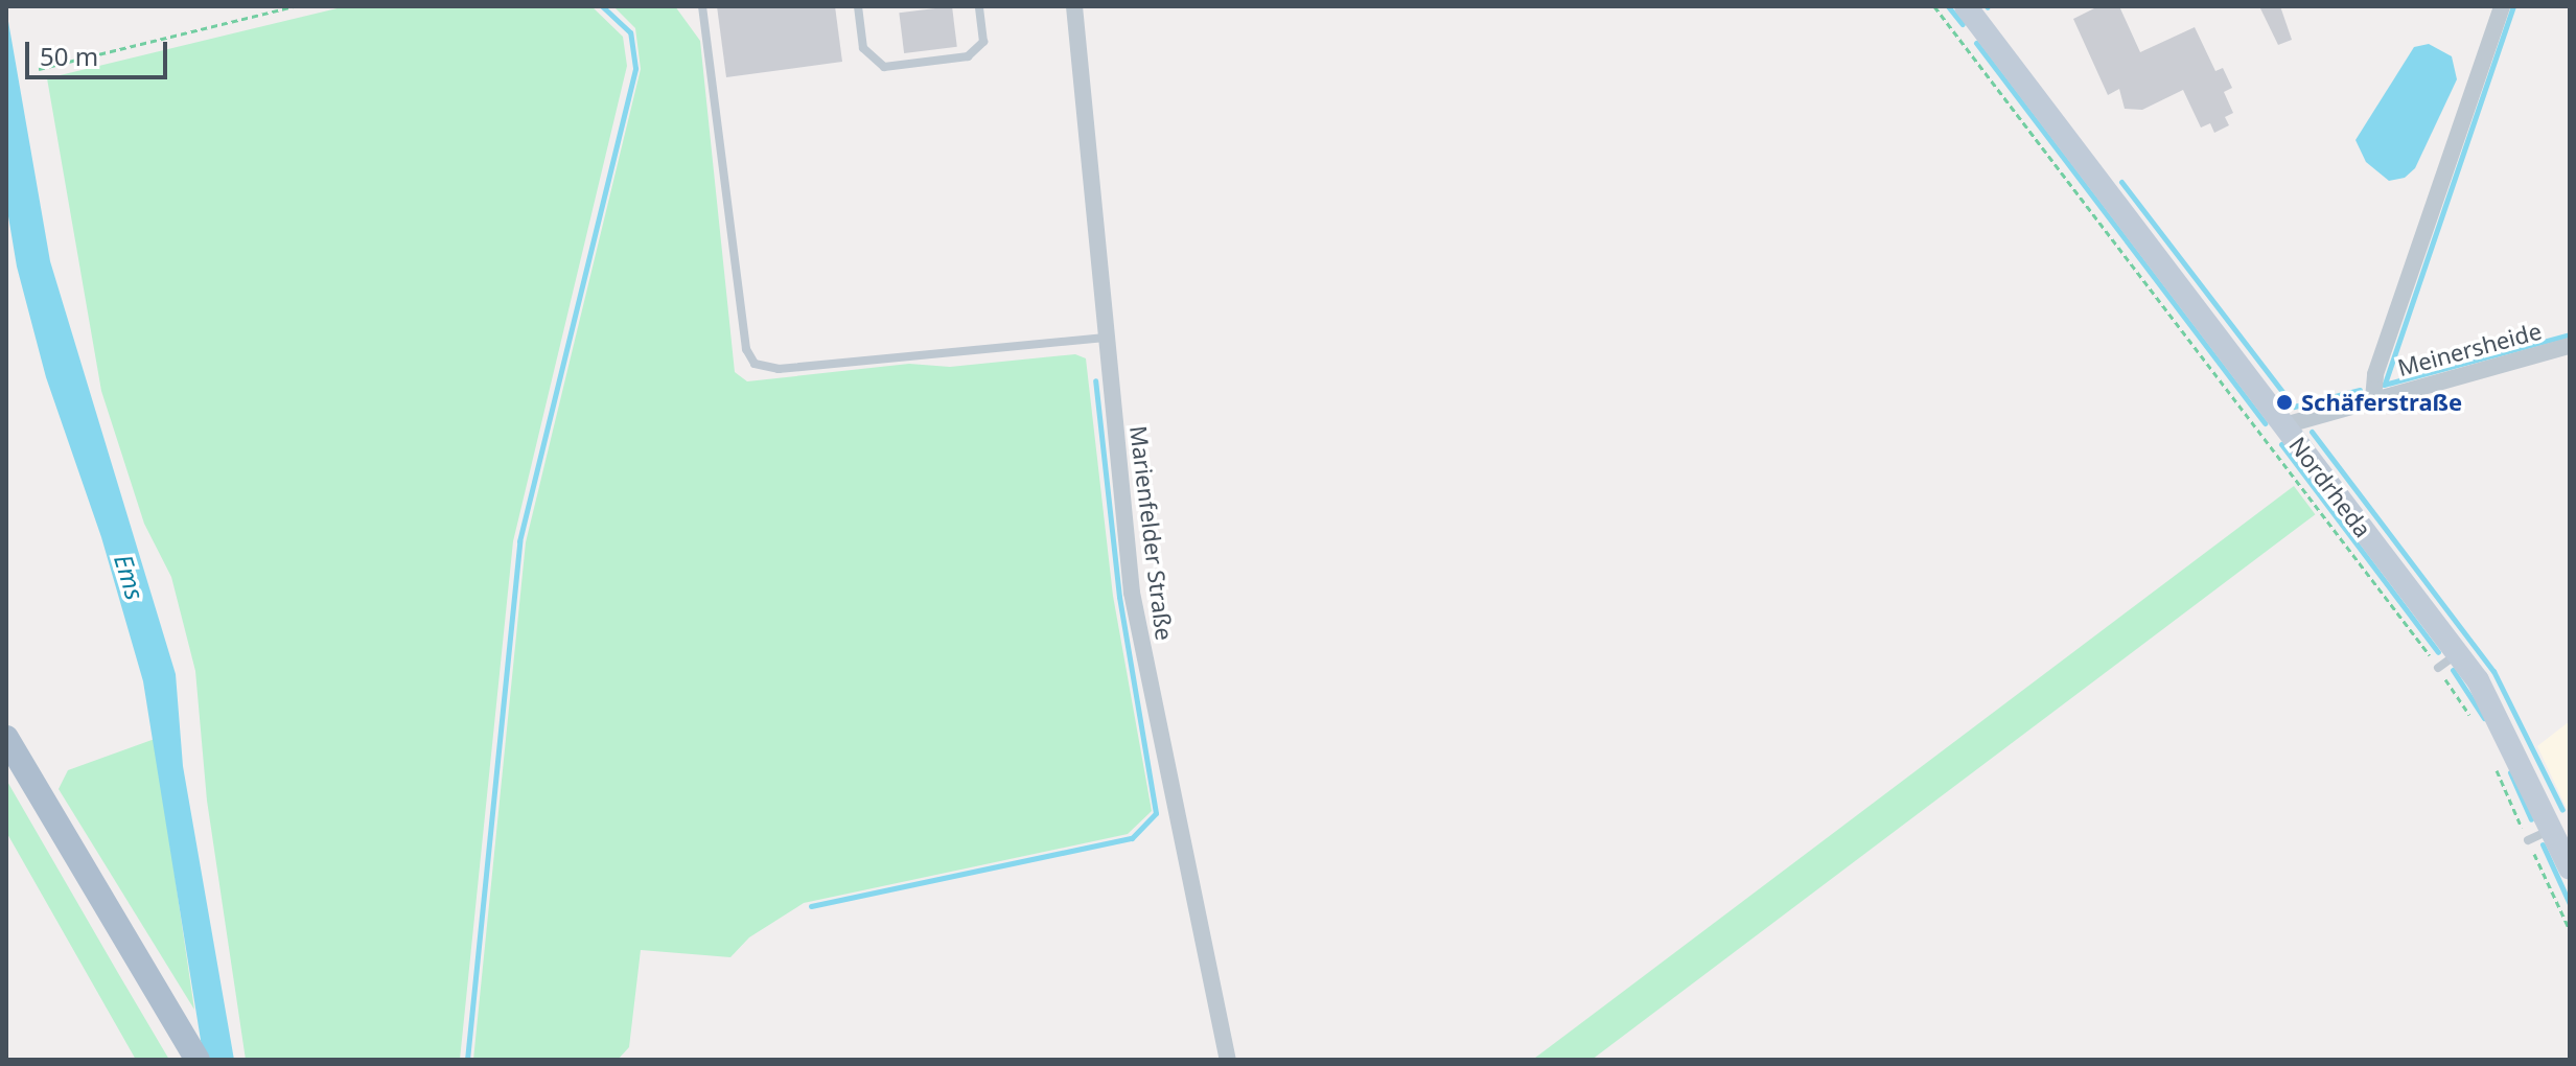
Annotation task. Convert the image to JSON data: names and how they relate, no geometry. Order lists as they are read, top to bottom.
{
  "streets": {
    "main road": ["Nordrheda"],
    "street": ["Meinersheide", "Marienfelder Straße"]
  },
  "crossings": [
    ["Meinersheide", "Nordrheda"]
  ],
  "water": ["Ems"],
  "places": ["Schäferstraße"],
  "scale_bar": "50 m"
}
